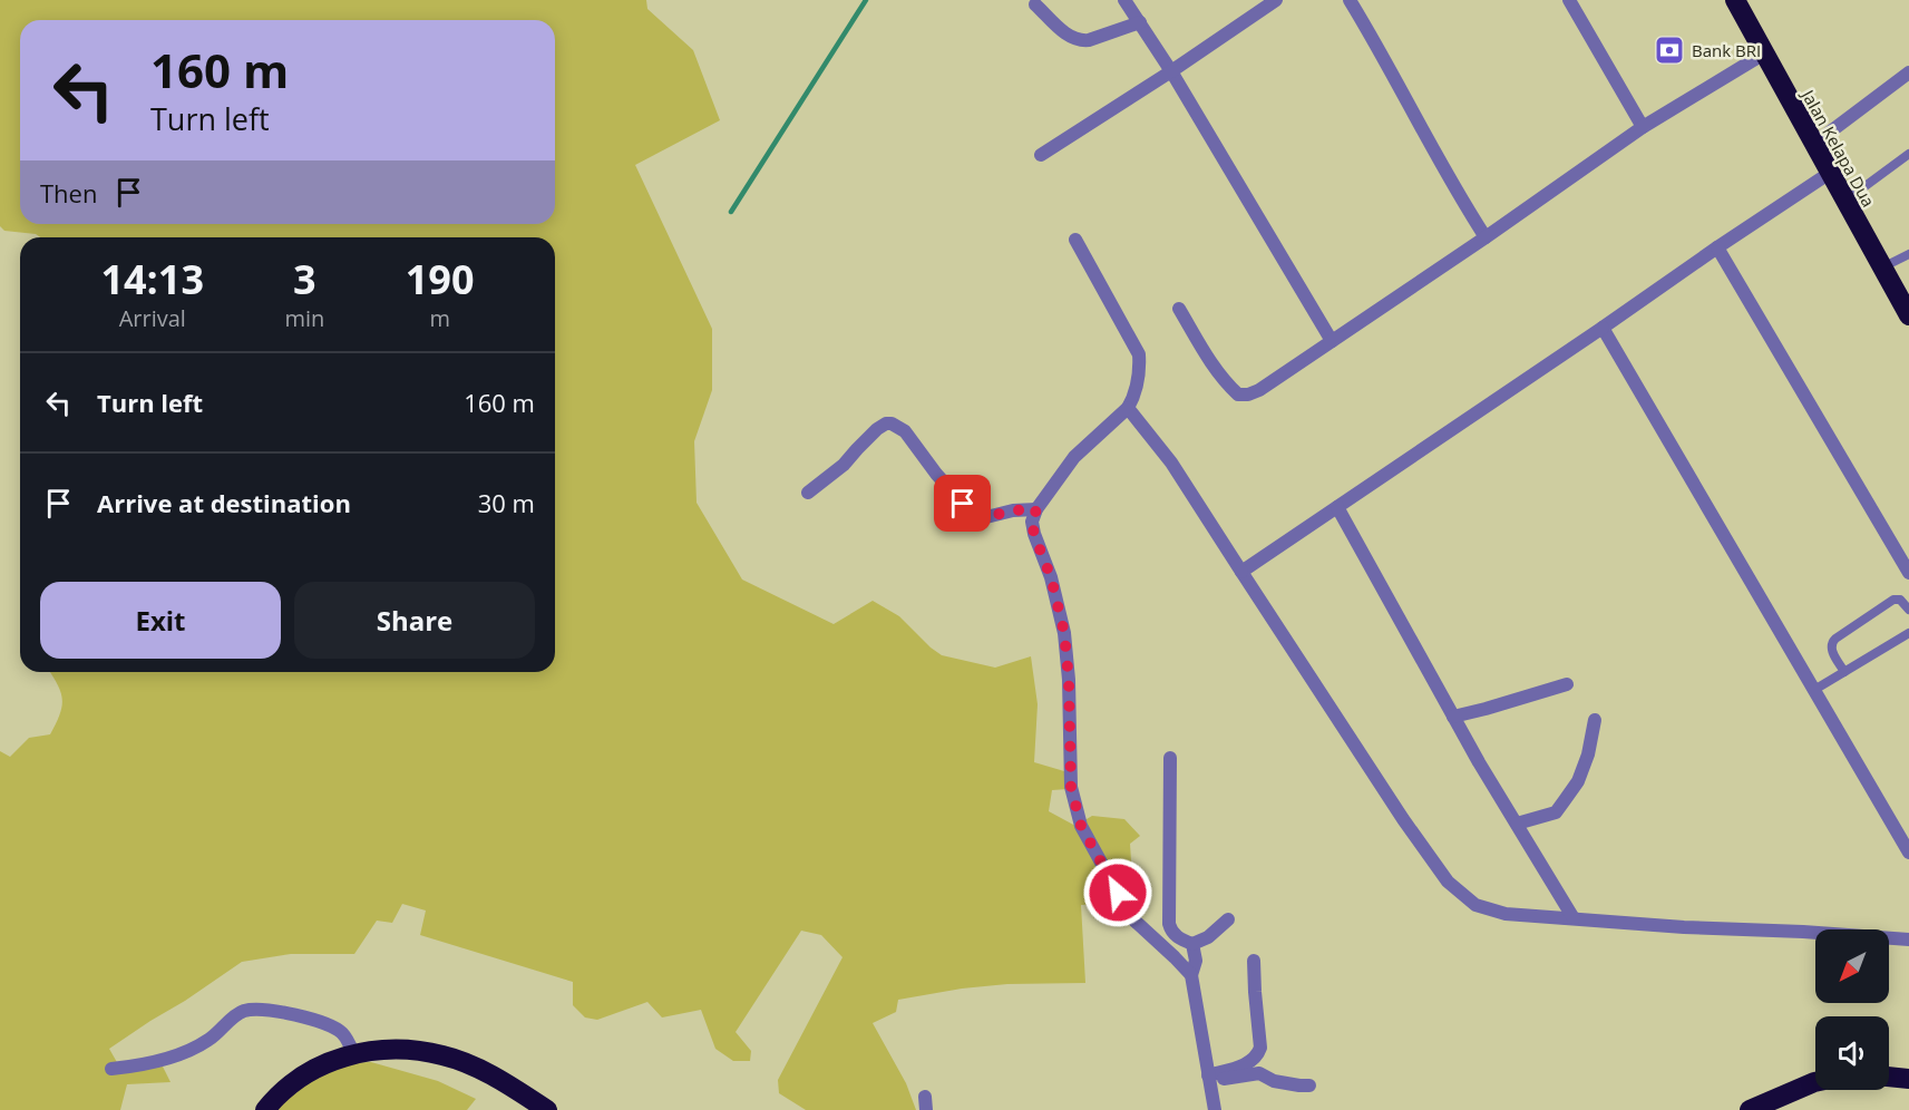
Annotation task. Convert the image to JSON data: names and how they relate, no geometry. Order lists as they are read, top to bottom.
{
  "streets": {
    "highway": ["Jalan Kelapa Dua"]
  },
  "places": {
    "bank": ["Bank BRI"]
  },
  "north": "bottom left",
  "page": {
    "turn": ["160 m", "Turn left"],
    "then": "Then",
    "eta": [
      "14:13",
      "Arrival",
      "3",
      "min",
      "190",
      "m"
    ],
    "list": [
      {
        "name": "Turn left",
        "value": "160 m"
      },
      {
        "name": "Arrive at destination",
        "value": "30 m"
      }
    ],
    "buttons": ["Exit", "Share"]
  }
}
